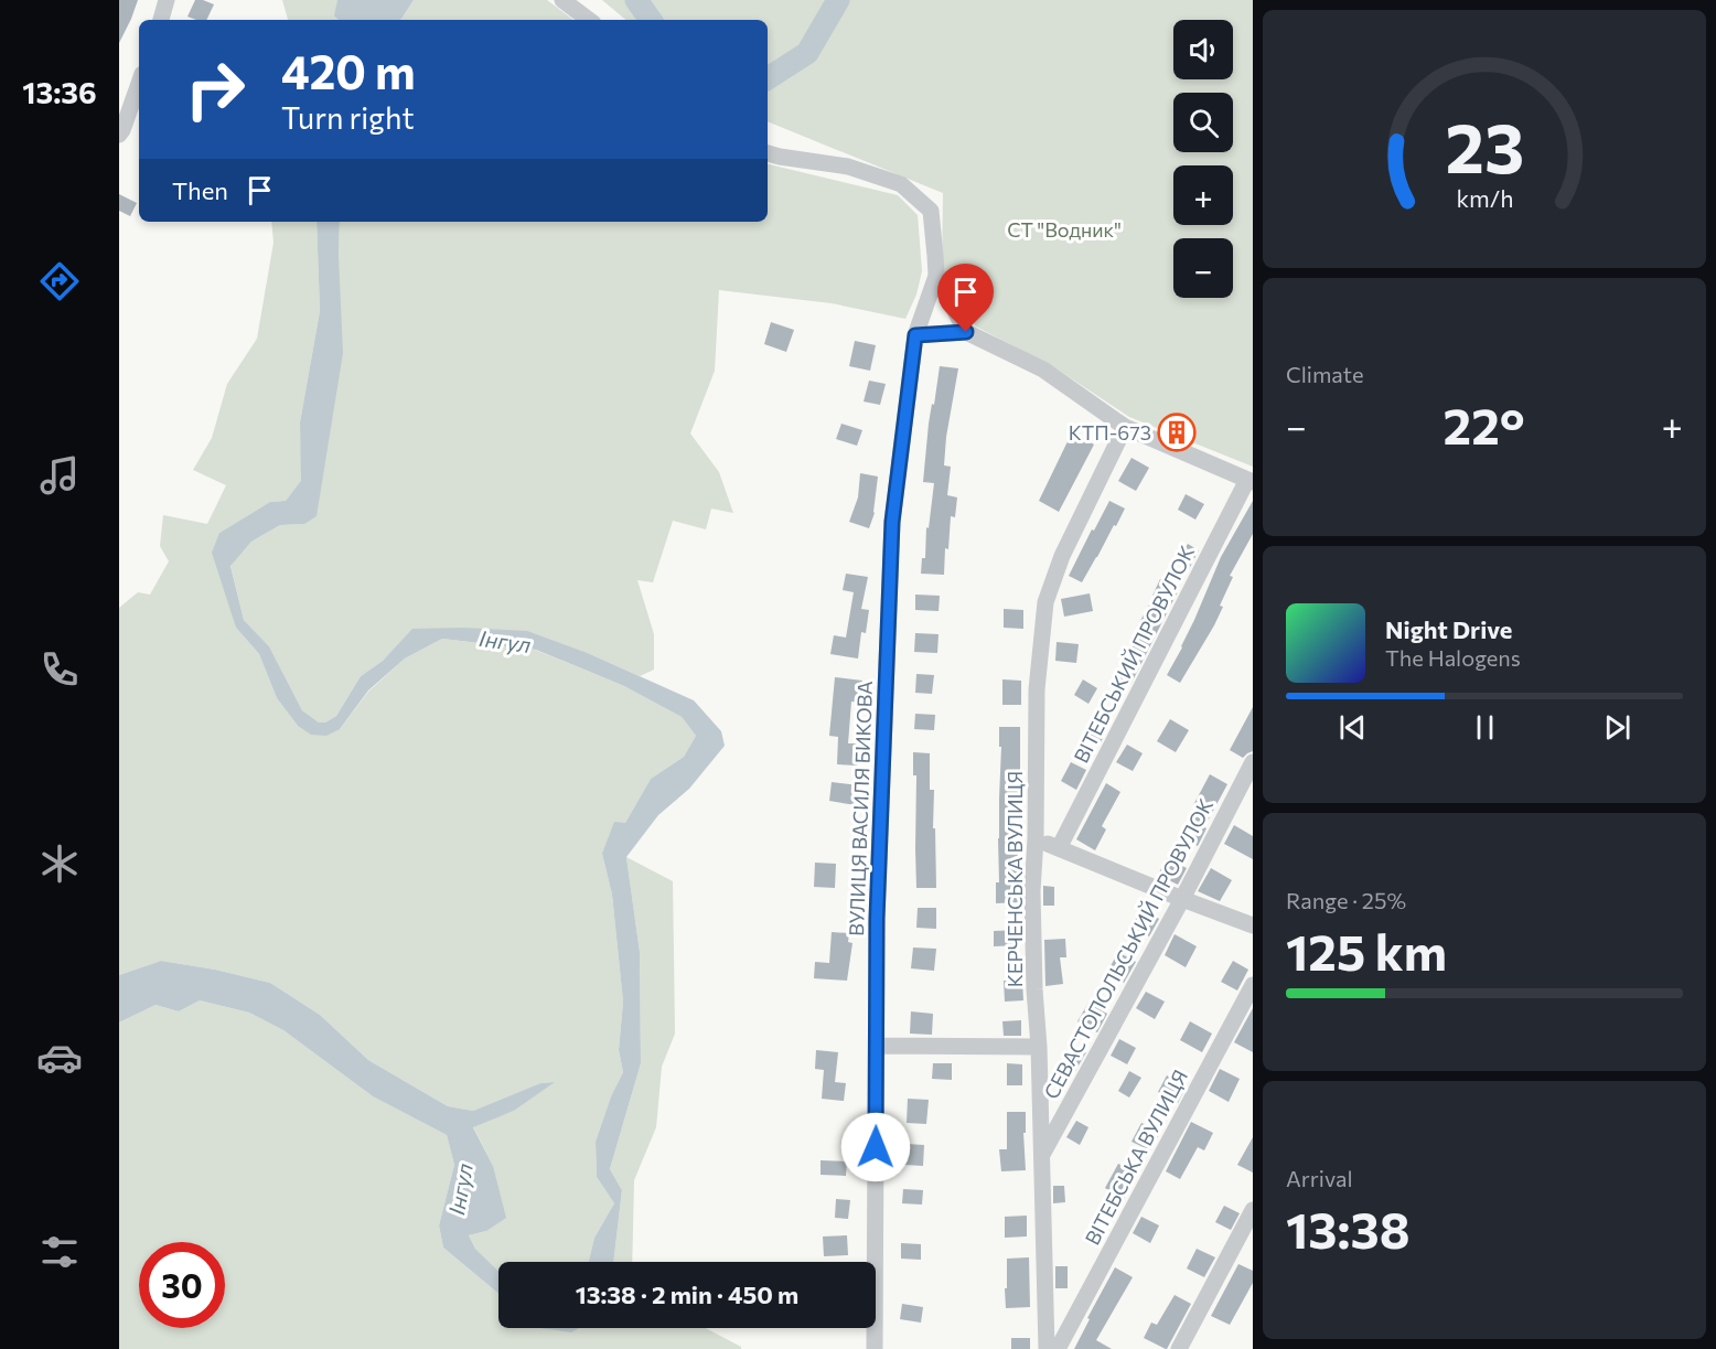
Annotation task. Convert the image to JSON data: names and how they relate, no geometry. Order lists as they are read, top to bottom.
{
  "streets": {
    "street": [
      "ВІТЕБСЬКИЙ ПРОВУЛОК",
      "ВУЛИЦЯ ВАСИЛЯ БИКОВА",
      "КЕРЧЕНСЬКА ВУЛИЦЯ",
      "СЕВАСТОПОЛЬСЬКИЙ ПРОВУЛОК",
      "ВІТЕБСЬКА ВУЛИЦЯ"
    ]
  },
  "crossings": [
    ["КЕРЧЕНСЬКА ВУЛИЦЯ", "СЕВАСТОПОЛЬСЬКИЙ ПРОВУЛОК"]
  ],
  "water": ["Інгул"],
  "parks": ["СТ \"Водник\""],
  "places": {
    "building": ["КТП-673"]
  },
  "page": {
    "tabs": "13:36",
    "map_buttons": ["+", "−"],
    "turn": ["420 m", "Turn right"],
    "then": "Then",
    "tile": [
      "Climate",
      ["Range · 25%", "125 km"],
      ["Arrival", "13:38"]
    ],
    "heat": ["−", "22°", "+"],
    "song": ["Night Drive", "The Halogens"],
    "limit": "30",
    "trip": "13:38 · 2 min · 450 m",
    "gauge": ["23", "km/h"]
  }
}
